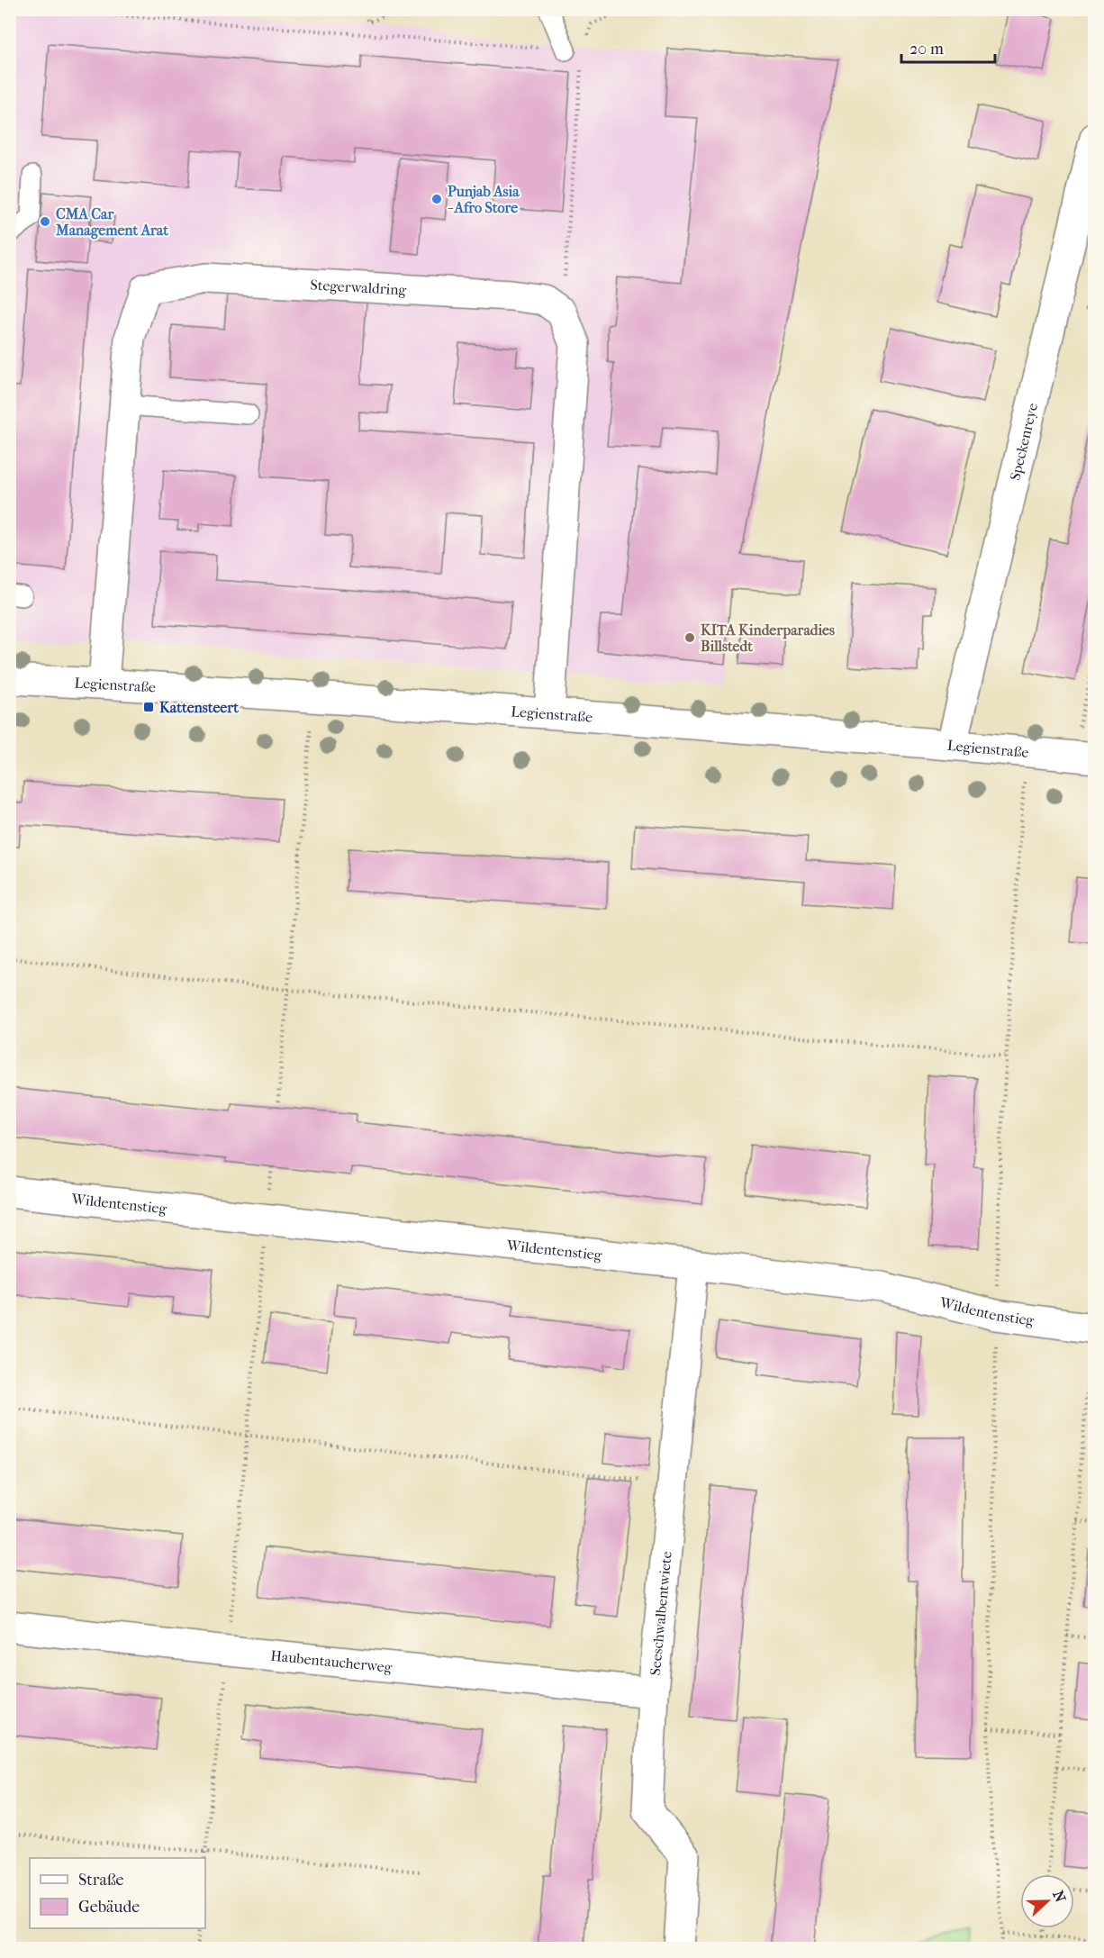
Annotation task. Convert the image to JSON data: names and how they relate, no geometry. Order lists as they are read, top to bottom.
{
  "streets": {
    "street": [
      "Stegerwaldring",
      "Speckenreye",
      "Legienstraße",
      "Wildentenstieg",
      "Seeschwalbentwiete",
      "Haubentaucherweg"
    ]
  },
  "crossings": [
    ["Stegerwaldring", "Legienstraße"],
    ["Speckenreye", "Legienstraße"],
    ["Wildentenstieg", "Seeschwalbentwiete"],
    ["Seeschwalbentwiete", "Haubentaucherweg"]
  ],
  "places": {
    "other": ["Punjab Asia - Afro Store", "CMA Car Management Arat", "KITA Kinderparadies Billstedt"],
    "transit": ["Kattensteert"]
  },
  "legend": ["Straße", "Gebäude"],
  "scale_bar": "20 m",
  "north": "right"
}
